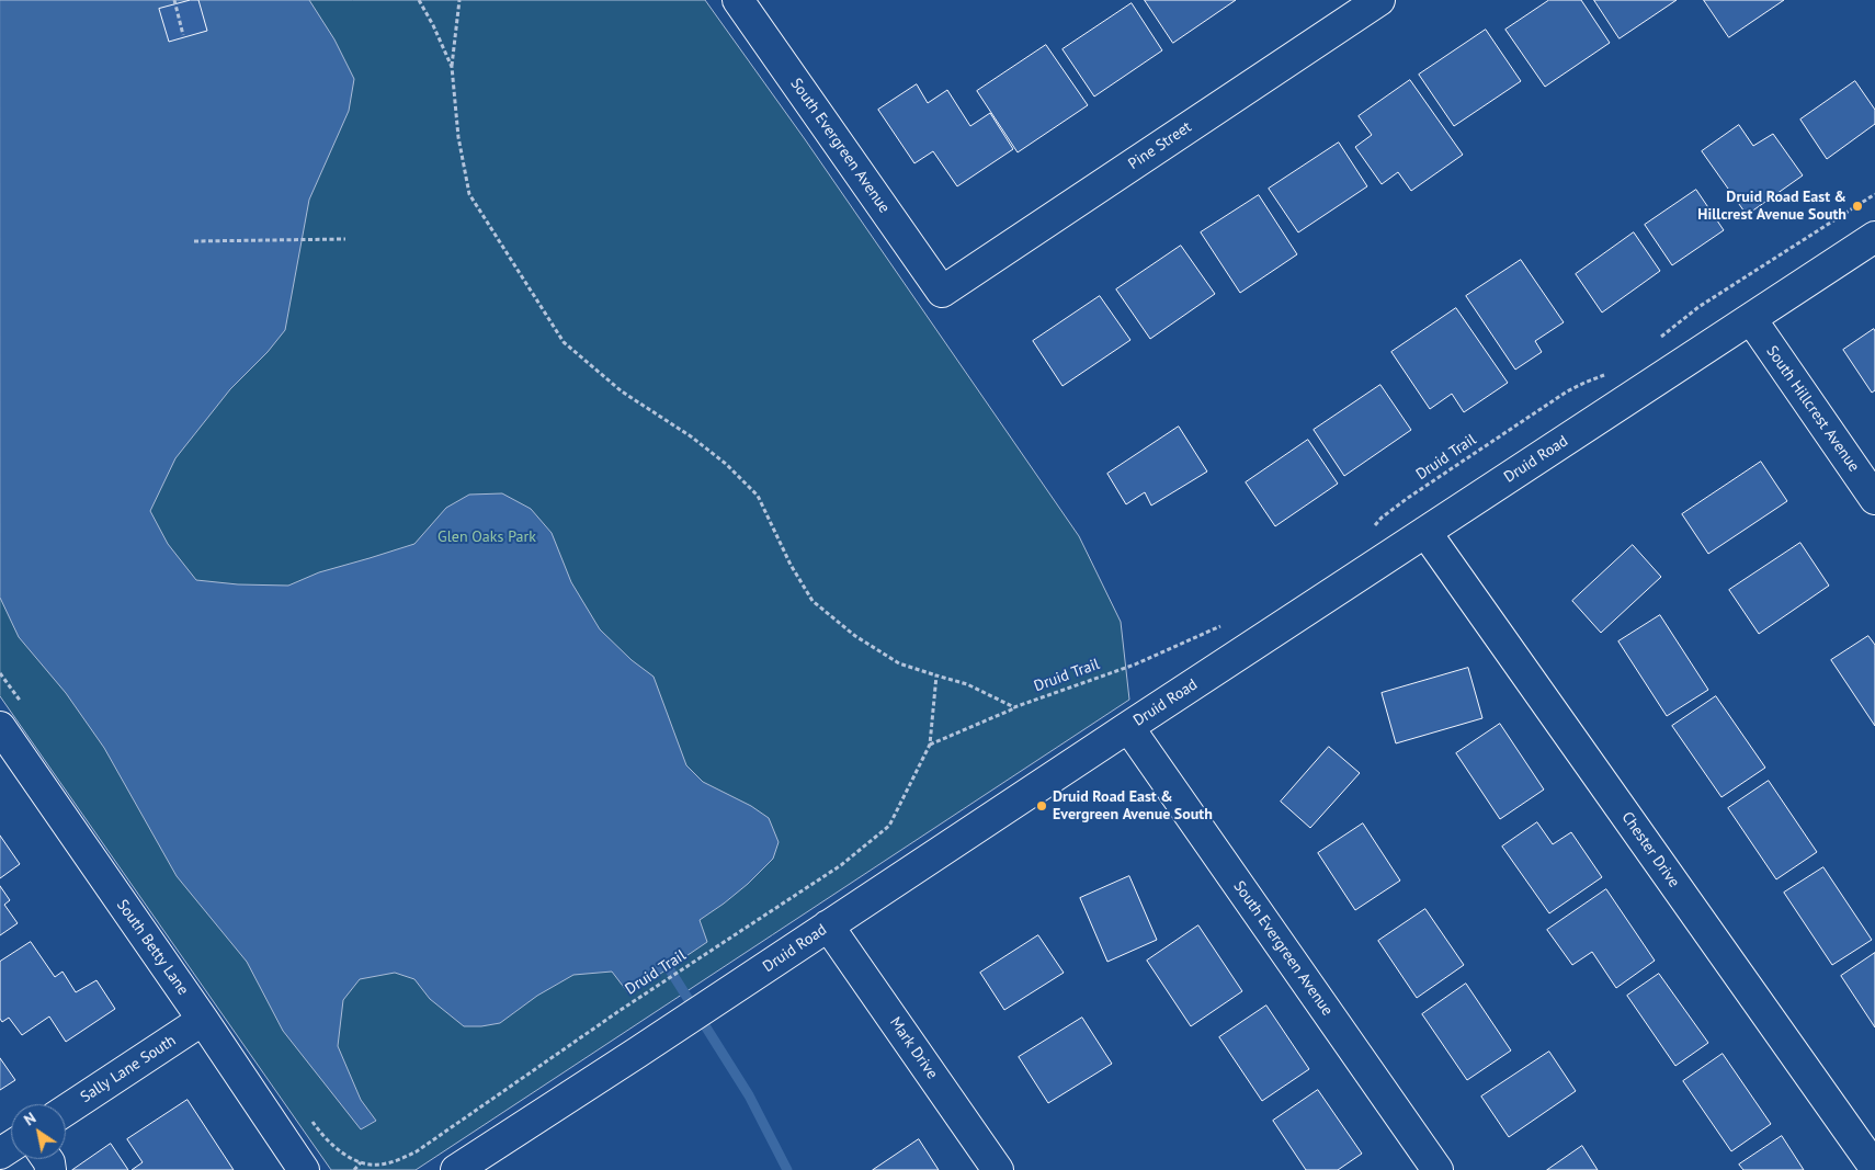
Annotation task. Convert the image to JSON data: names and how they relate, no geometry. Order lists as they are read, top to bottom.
{
  "streets": {
    "street": [
      "South Evergreen Avenue",
      "Pine Street",
      "South Hillcrest Avenue",
      "Druid Road",
      "Chester Drive",
      "South Betty Lane",
      "Mark Drive",
      "Sally Lane South"
    ],
    "path": ["Druid Trail"]
  },
  "crossings": [
    ["South Evergreen Avenue", "Pine Street"],
    ["South Evergreen Avenue", "Druid Road"],
    ["South Hillcrest Avenue", "Druid Road"],
    ["Druid Road", "Chester Drive"],
    ["Druid Road", "Mark Drive"],
    ["South Betty Lane", "Sally Lane South"]
  ],
  "parks": ["Glen Oaks Park"],
  "places": ["Druid Road East & Hillcrest Avenue South", "Druid Road East & Evergreen Avenue South"],
  "north": "top left"
}
